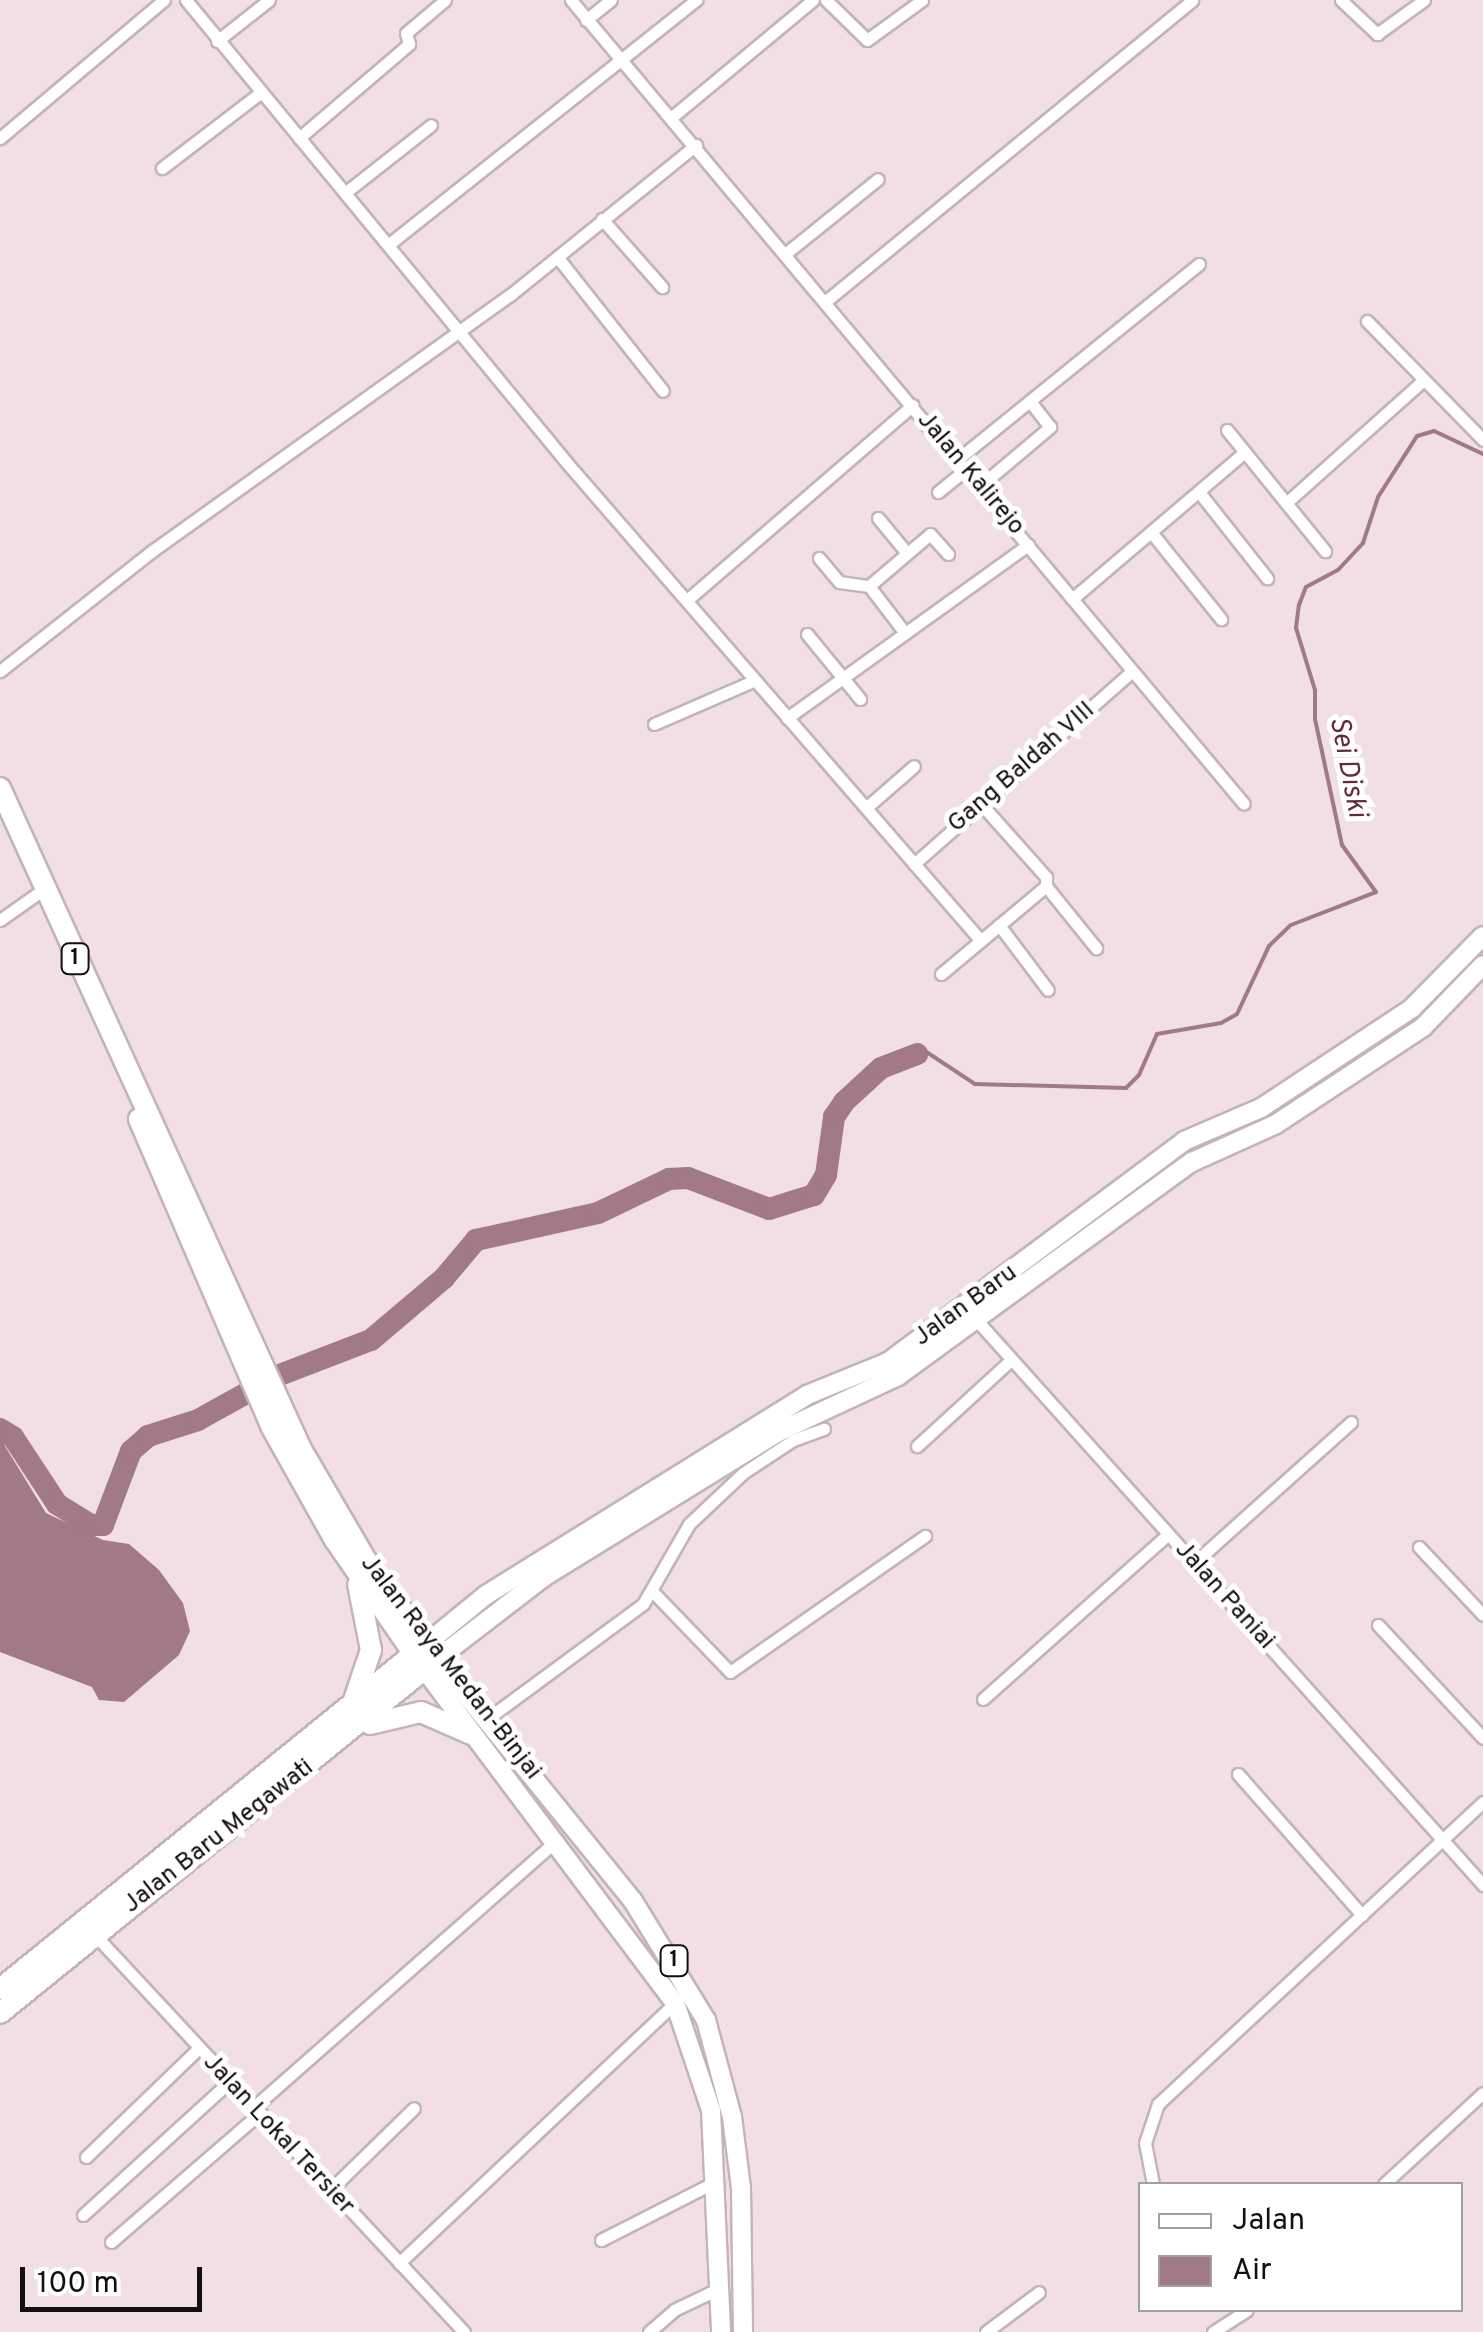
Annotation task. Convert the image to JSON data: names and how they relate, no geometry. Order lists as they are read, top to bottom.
{
  "streets": {
    "highway": ["1", "Jalan Raya Medan-Binjai", "Jalan Baru Megawati"],
    "street": [
      "Jalan Kalirejo",
      "Gang Baldah VIII",
      "Jalan Baru",
      "Jalan Paniai",
      "Jalan Lokal Tersier"
    ]
  },
  "crossings": [
    ["Jalan Kalirejo", "Gang Baldah VIII"],
    ["Jalan Baru", "Jalan Paniai"],
    ["Jalan Baru", "Jalan Raya Medan-Binjai"],
    ["Jalan Baru", "Jalan Baru Megawati"],
    ["Jalan Raya Medan-Binjai", "Jalan Baru Megawati"],
    ["Jalan Baru Megawati", "Jalan Lokal Tersier"]
  ],
  "water": ["Sei Diski"],
  "legend": ["Jalan", "Air"],
  "scale_bar": "100 m"
}
